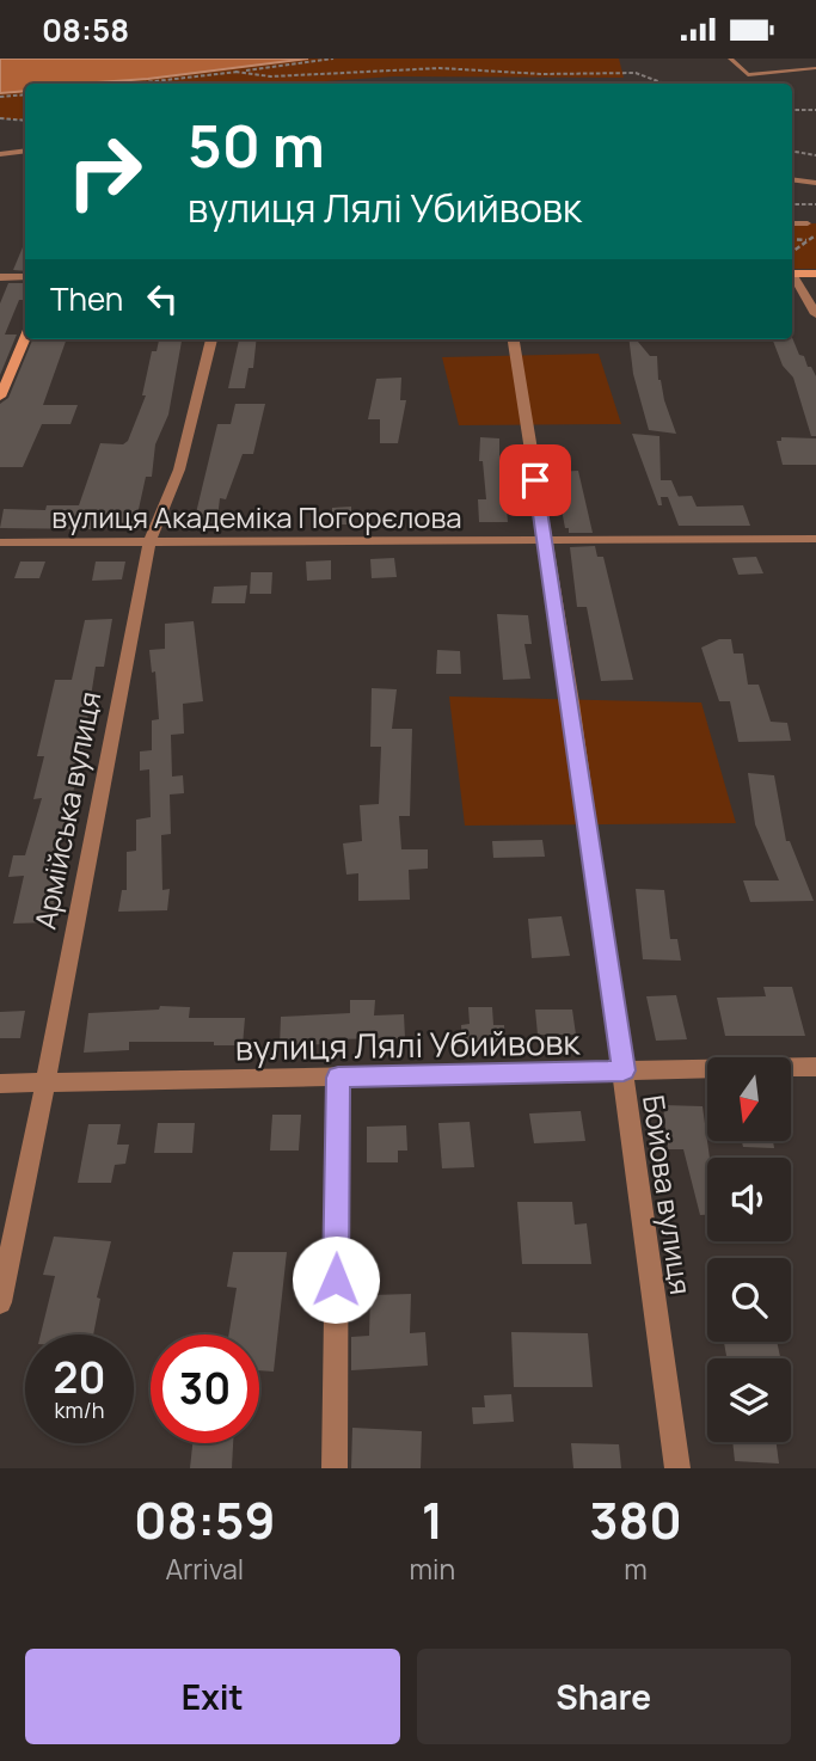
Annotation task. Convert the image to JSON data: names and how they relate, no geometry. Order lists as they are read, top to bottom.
{
  "streets": {
    "street": [
      "вулиця Академіка Погорєлова",
      "Армійська вулиця",
      "вулиця Лялі Убийвовк",
      "Бойова вулиця"
    ]
  },
  "crossings": [
    ["вулиця Академіка Погорєлова", "Армійська вулиця"],
    ["вулиця Академіка Погорєлова", "Бойова вулиця"],
    ["Армійська вулиця", "вулиця Лялі Убийвовк"],
    ["вулиця Лялі Убийвовк", "Бойова вулиця"]
  ],
  "north": "bottom",
  "page": {
    "status": "08:58",
    "turn": ["50 m", "вулиця Лялі Убийвовк"],
    "then": "Then",
    "speed": "20 km/h",
    "limit": "30",
    "eta": [
      "08:59",
      "Arrival",
      "1",
      "min",
      "380",
      "m"
    ],
    "buttons": ["Exit", "Share"]
  }
}
